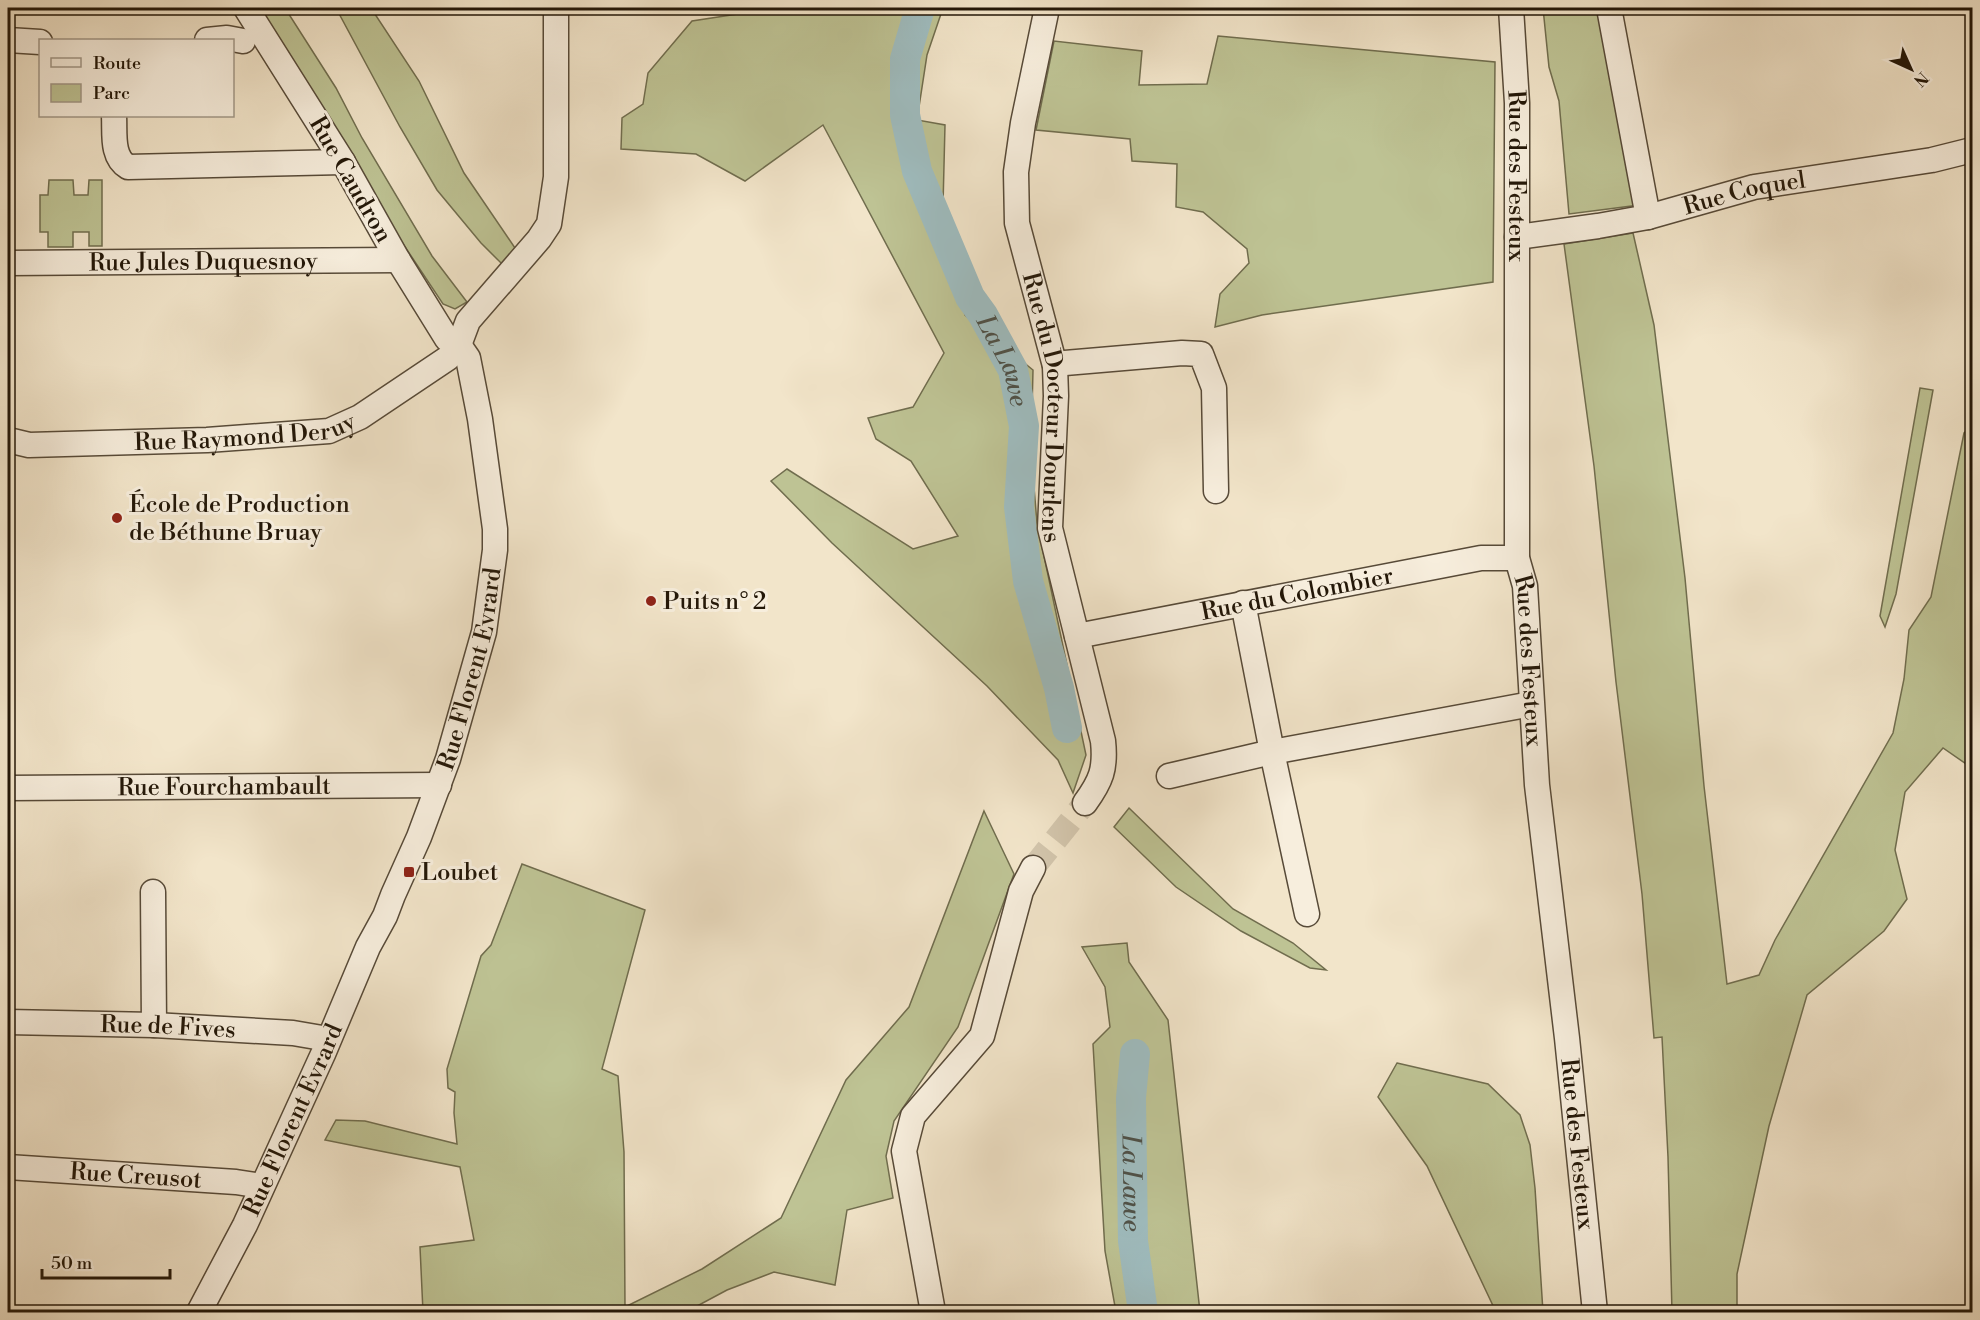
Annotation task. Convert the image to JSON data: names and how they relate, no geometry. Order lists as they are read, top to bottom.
{
  "streets": {
    "street": [
      "Rue des Festeux",
      "Rue Caudron",
      "Rue Coquel",
      "Rue Jules Duquesnoy",
      "Rue du Docteur Dourlens",
      "Rue Raymond Deruy",
      "Rue du Colombier",
      "Rue Florent Evrard",
      "Rue Fourchambault",
      "Rue de Fives",
      "Rue Creusot"
    ]
  },
  "crossings": [
    ["Rue des Festeux", "Rue Coquel"],
    ["Rue des Festeux", "Rue du Colombier"],
    ["Rue Caudron", "Rue Jules Duquesnoy"],
    ["Rue Caudron", "Rue Raymond Deruy"],
    ["Rue Caudron", "Rue Florent Evrard"],
    ["Rue du Docteur Dourlens", "Rue du Colombier"],
    ["Rue Raymond Deruy", "Rue Florent Evrard"],
    ["Rue Florent Evrard", "Rue Fourchambault"],
    ["Rue Florent Evrard", "Rue de Fives"],
    ["Rue Florent Evrard", "Rue Creusot"]
  ],
  "water": ["La Lawe"],
  "places": {
    "other": ["École de Production de Béthune Bruay", "Puits n° 2"],
    "transit": ["Loubet"]
  },
  "legend": ["Route", "Parc"],
  "scale_bar": "50 m",
  "north": "bottom right"
}
